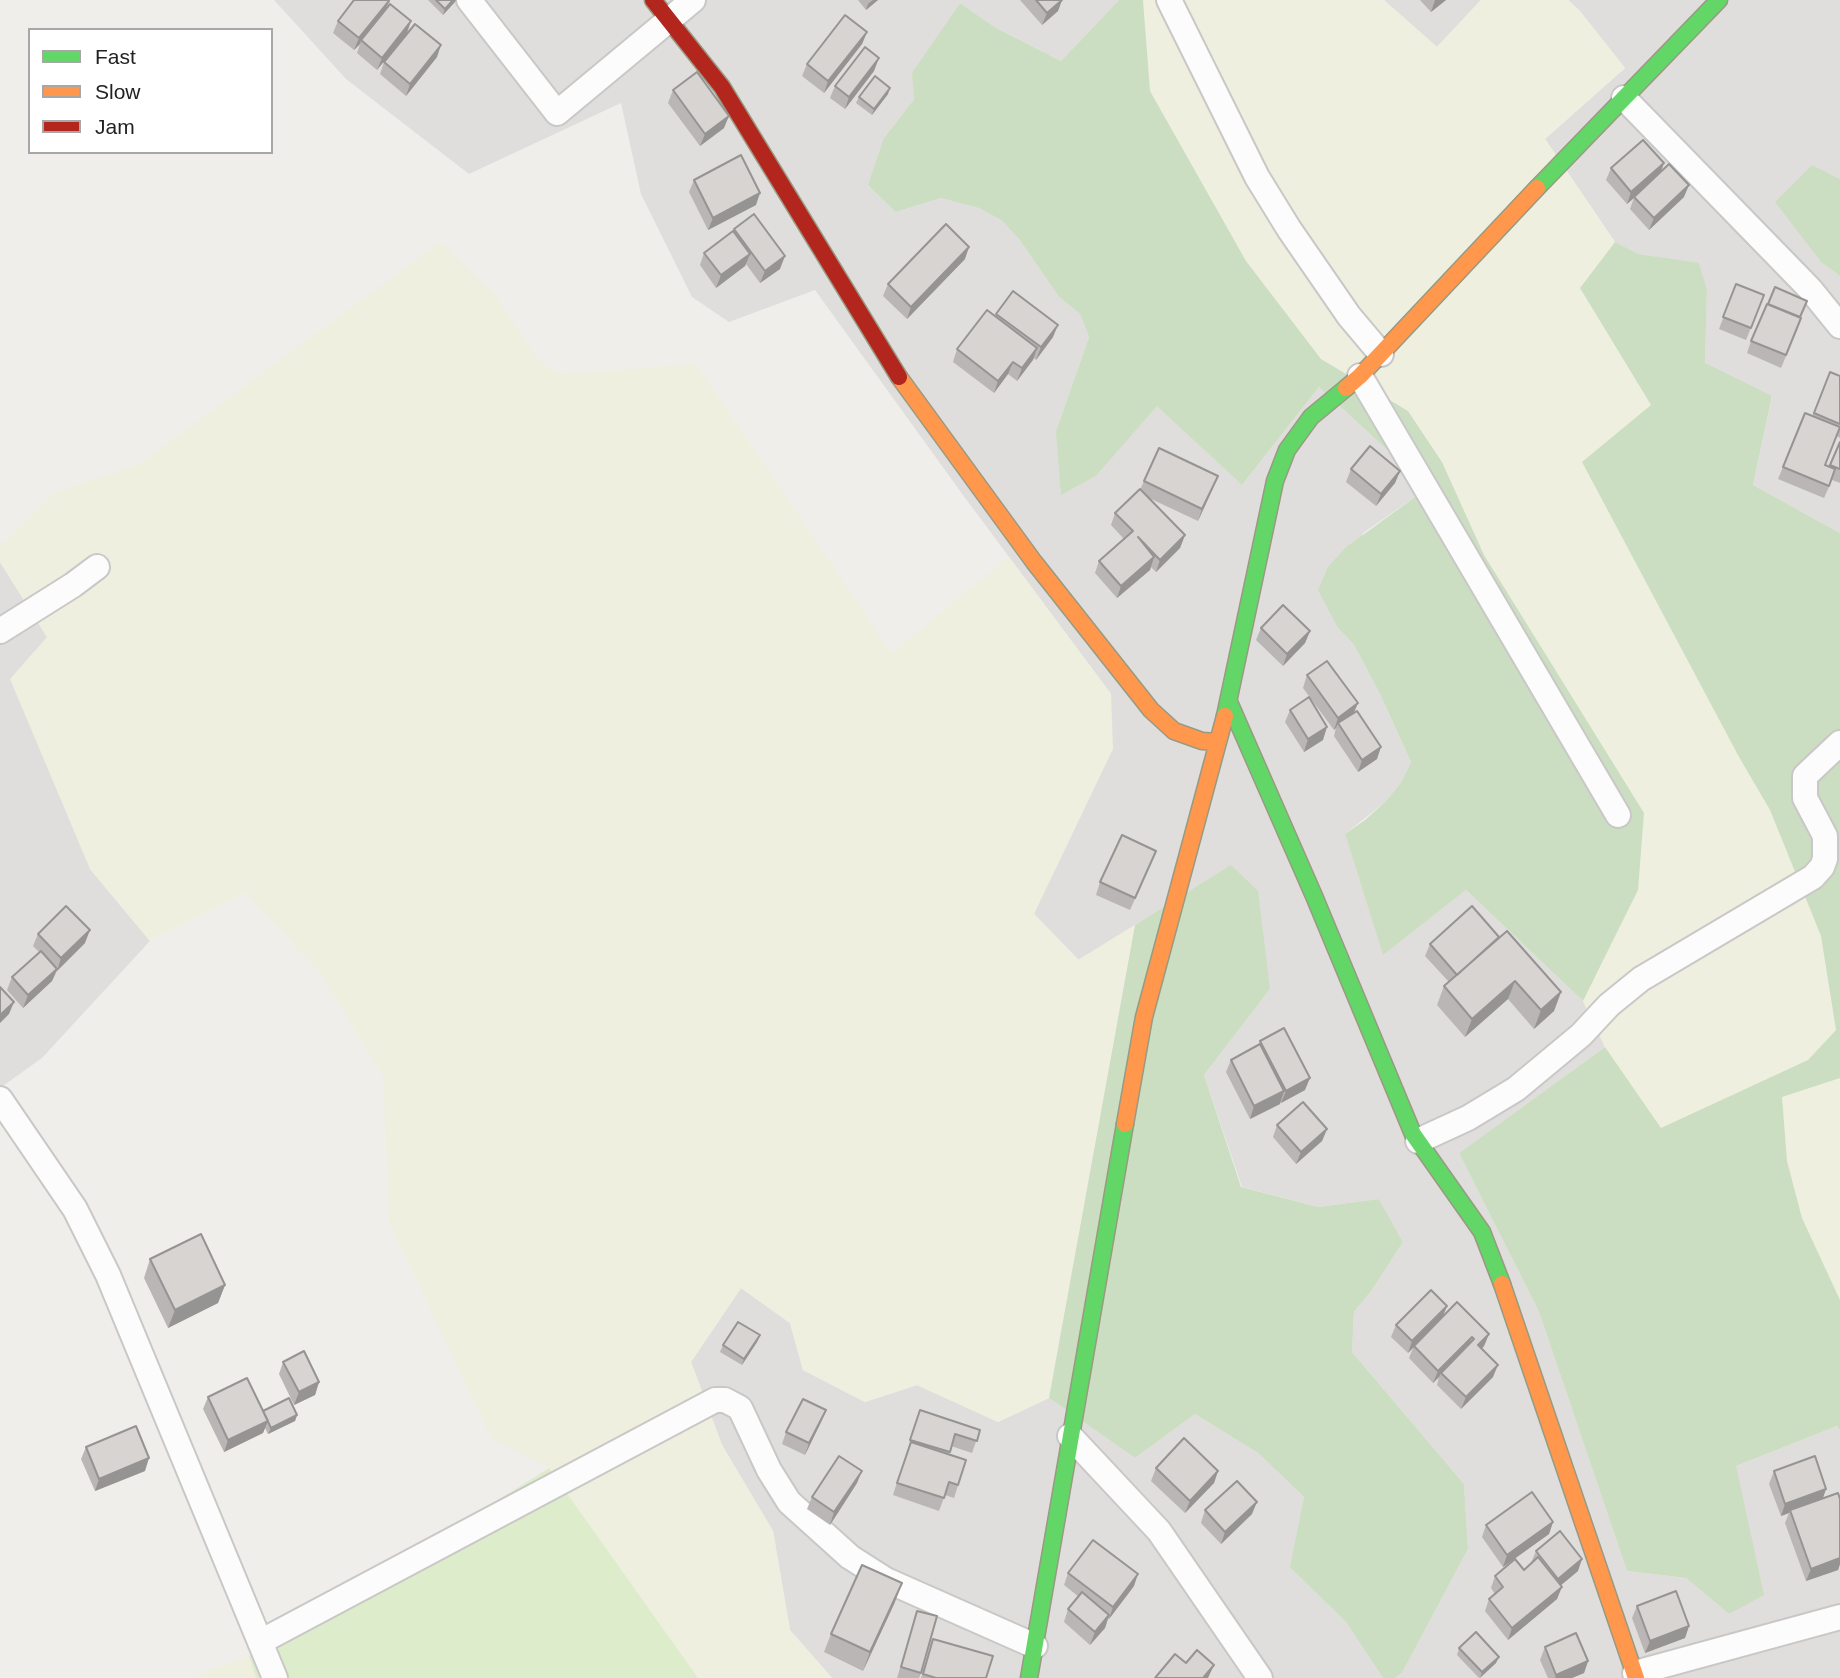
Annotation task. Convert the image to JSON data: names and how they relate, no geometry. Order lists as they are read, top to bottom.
{
  "legend": ["Fast", "Slow", "Jam"]
}
